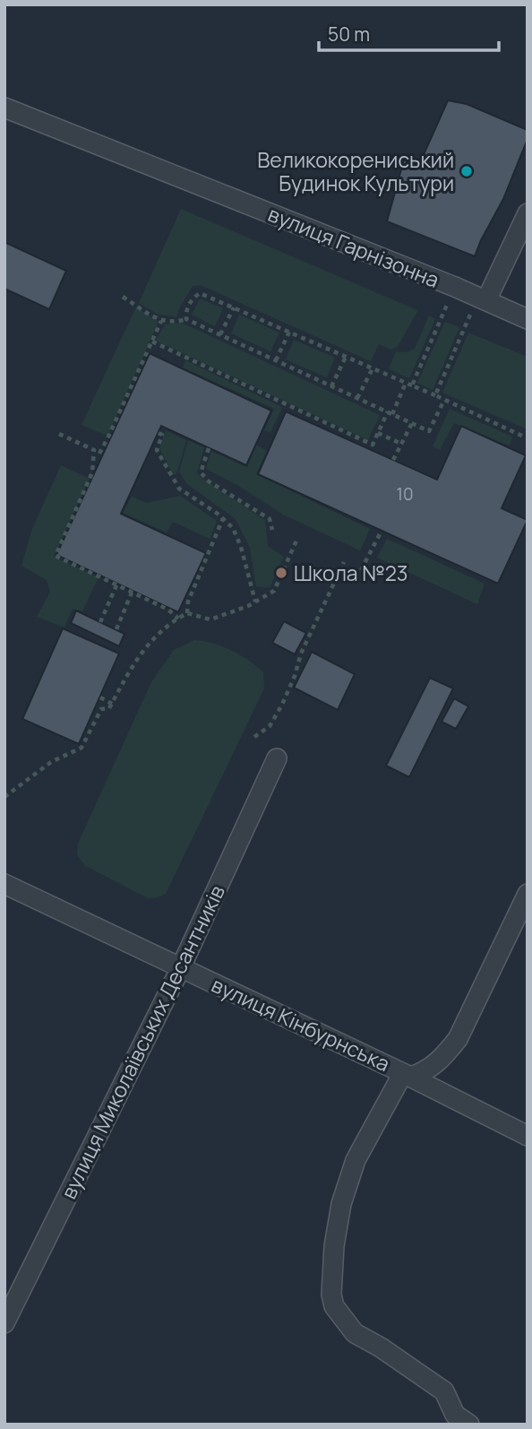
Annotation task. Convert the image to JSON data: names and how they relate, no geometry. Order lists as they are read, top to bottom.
{
  "streets": {
    "street": ["вулиця Гарнізонна", "вулиця Кінбурнська", "вулиця Миколаївських Десантників"]
  },
  "crossings": [
    ["вулиця Кінбурнська", "вулиця Миколаївських Десантників"]
  ],
  "places": ["Великокорениський Будинок Культури", "Школа №23"],
  "house_numbers": ["10"],
  "scale_bar": "50 m"
}
